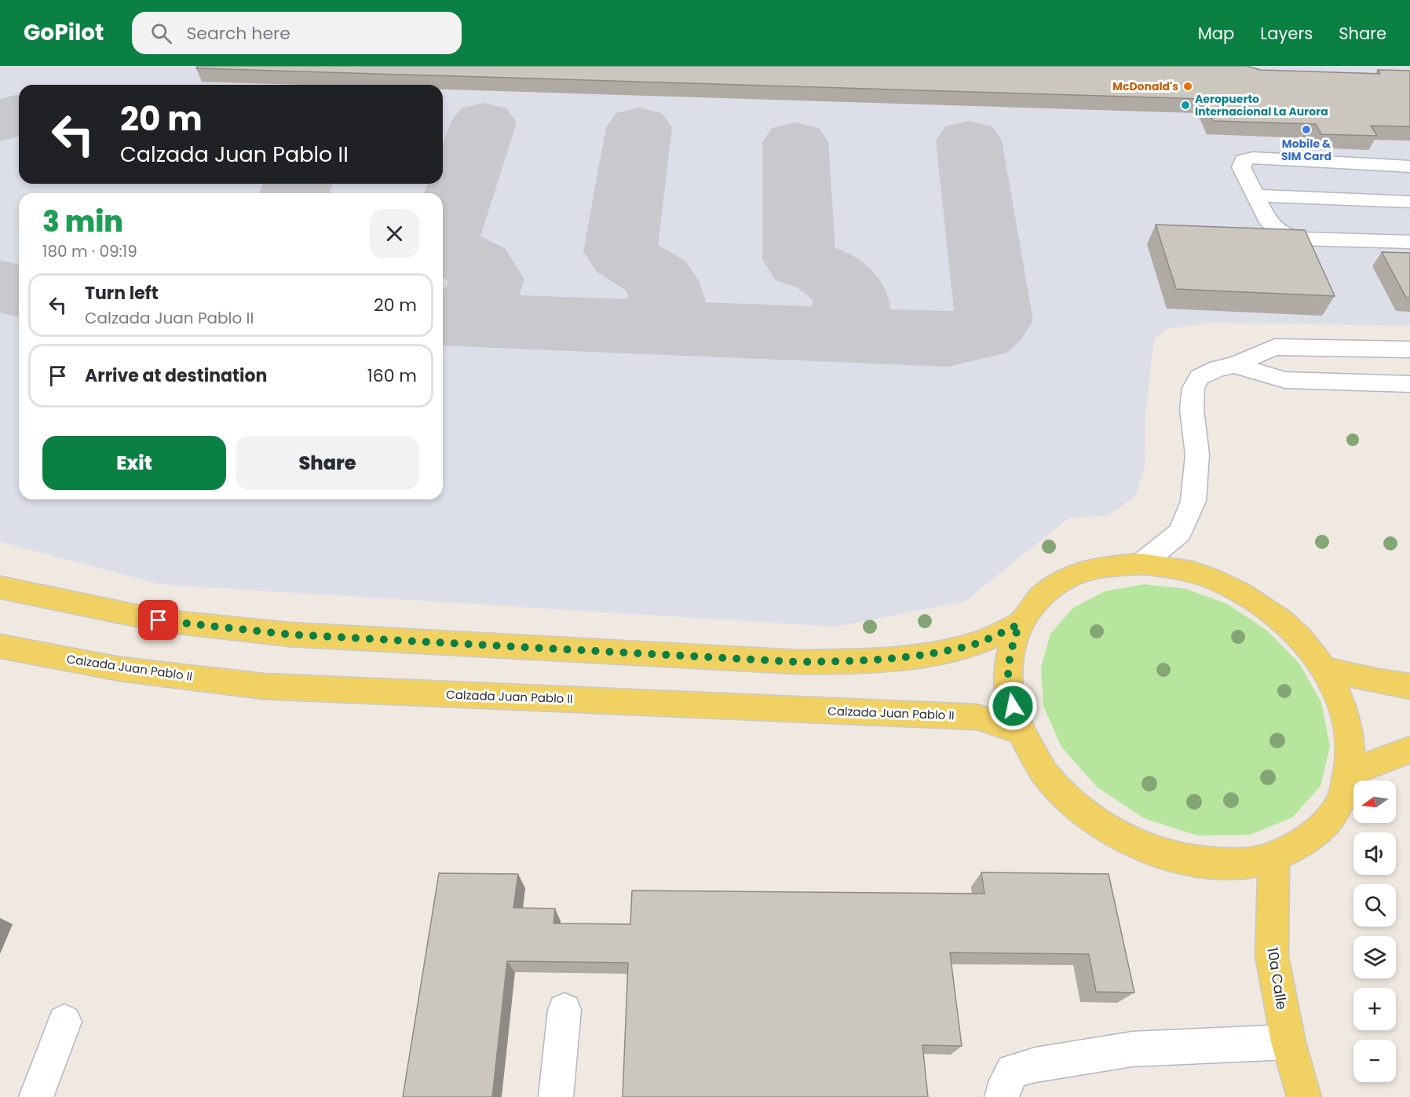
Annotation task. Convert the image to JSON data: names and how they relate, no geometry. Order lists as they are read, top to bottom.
{
  "streets": {
    "main road": ["Calzada Juan Pablo II", "10a Calle"]
  },
  "places": ["McDonald's", "Aeropuerto Internacional La Aurora", "Mobile & SIM Card"],
  "north": "left",
  "page": {
    "header": "GoPilot",
    "search": "Search here",
    "nav": ["Map", "Layers", "Share"],
    "turn": ["20 m", "Calzada Juan Pablo II"],
    "heading": ["3 min", "180 m · 09:19"],
    "list": [
      {
        "name": "Turn left",
        "note": "Calzada Juan Pablo II",
        "value": "20 m"
      },
      {
        "name": "Arrive at destination",
        "value": "160 m"
      }
    ],
    "buttons": ["Exit", "Share"],
    "map_buttons": ["+", "−"]
  }
}
